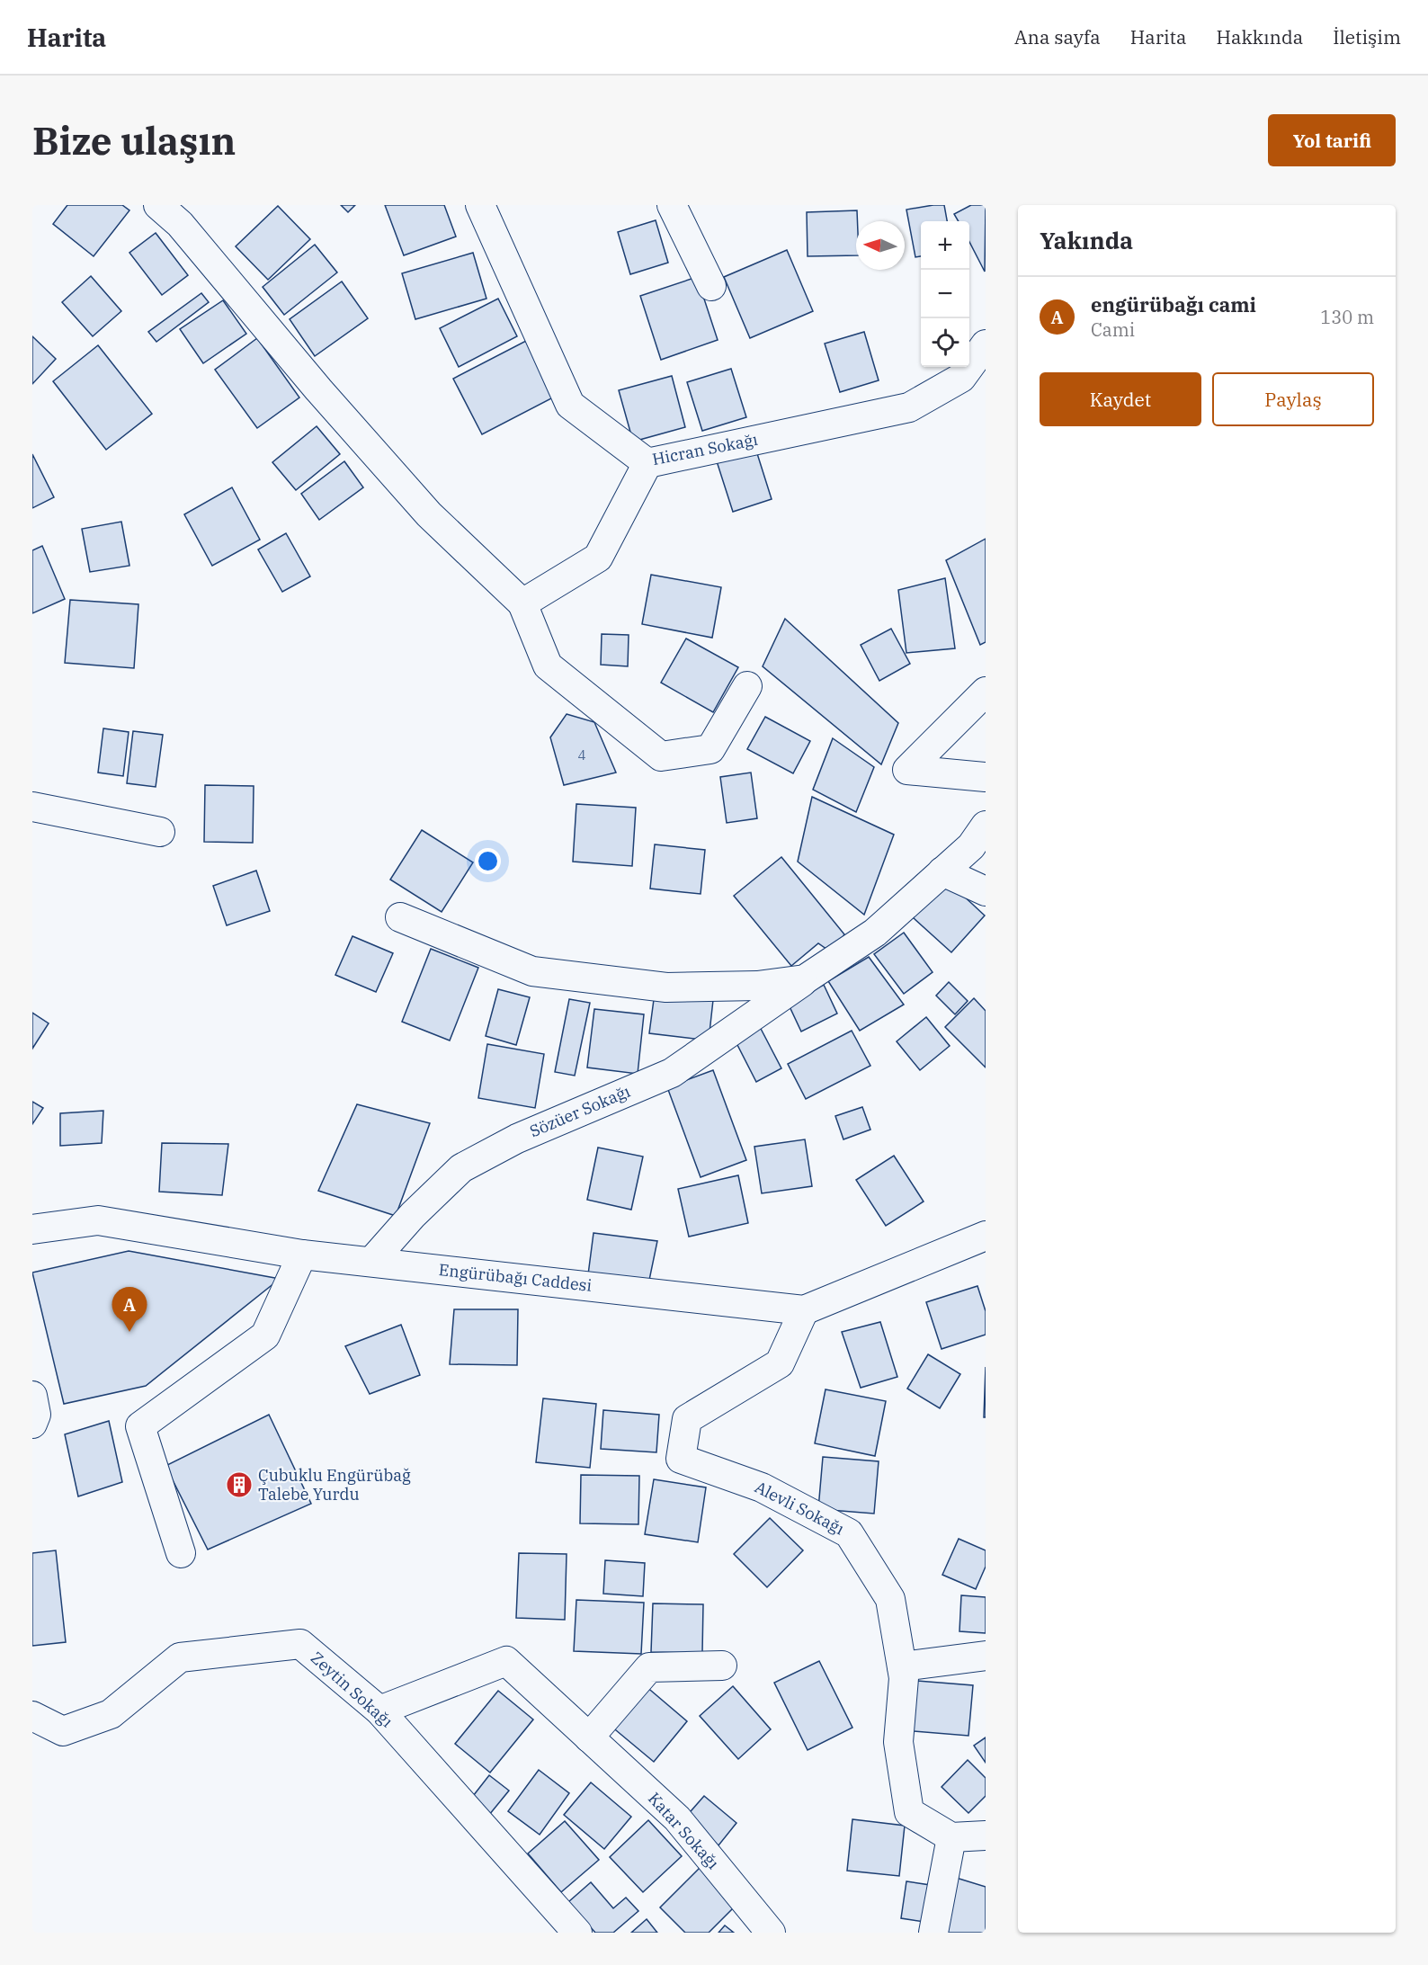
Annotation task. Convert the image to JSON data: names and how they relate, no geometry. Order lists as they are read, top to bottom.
{
  "streets": {
    "street": [
      "Hicran Sokağı",
      "Sözüer Sokağı",
      "Engürübağı Caddesi",
      "Alevli Sokağı",
      "Zeytin Sokağı",
      "Katar Sokağı"
    ]
  },
  "crossings": [
    ["Sözüer Sokağı", "Engürübağı Caddesi"],
    ["Engürübağı Caddesi", "Alevli Sokağı"],
    ["Zeytin Sokağı", "Katar Sokağı"]
  ],
  "places": {
    "building": ["Çubuklu Engürübağ Talebe Yurdu"]
  },
  "house_numbers": ["4"],
  "north": "left",
  "page": {
    "header": "Harita",
    "nav": [
      "Ana sayfa",
      "Harita",
      "Hakkında",
      "İletişim"
    ],
    "buttons": [
      "Yol tarifi",
      ["Kaydet", "Paylaş"]
    ],
    "title": "Bize ulaşın",
    "heading": "Yakında",
    "map_buttons": ["+", "−"],
    "list": [
      {
        "mark": "A",
        "name": "engürübağı cami",
        "note": "Cami",
        "value": "130 m"
      }
    ],
    "pins": "A"
  }
}
